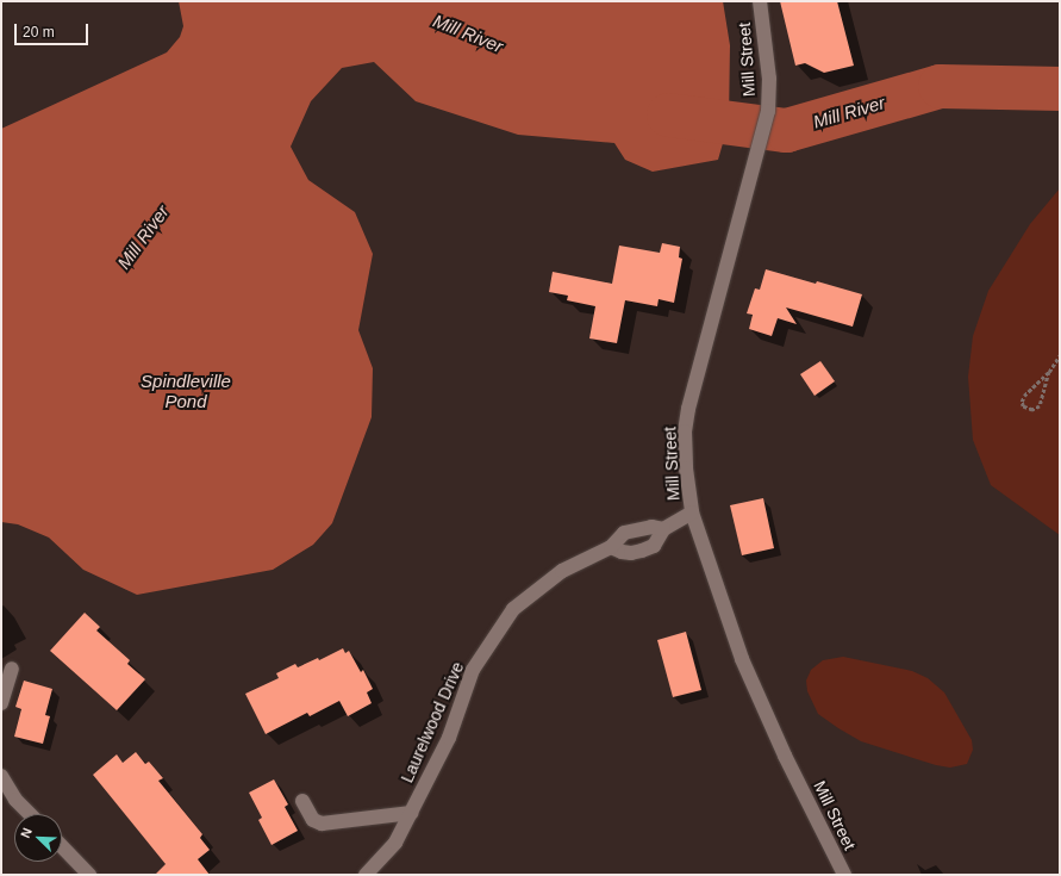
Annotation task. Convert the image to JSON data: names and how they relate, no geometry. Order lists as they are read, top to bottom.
{
  "streets": {
    "street": ["Mill Street", "Laurelwood Drive"]
  },
  "water": ["Mill River", "Spindleville Pond"],
  "scale_bar": "20 m",
  "north": "top left"
}
